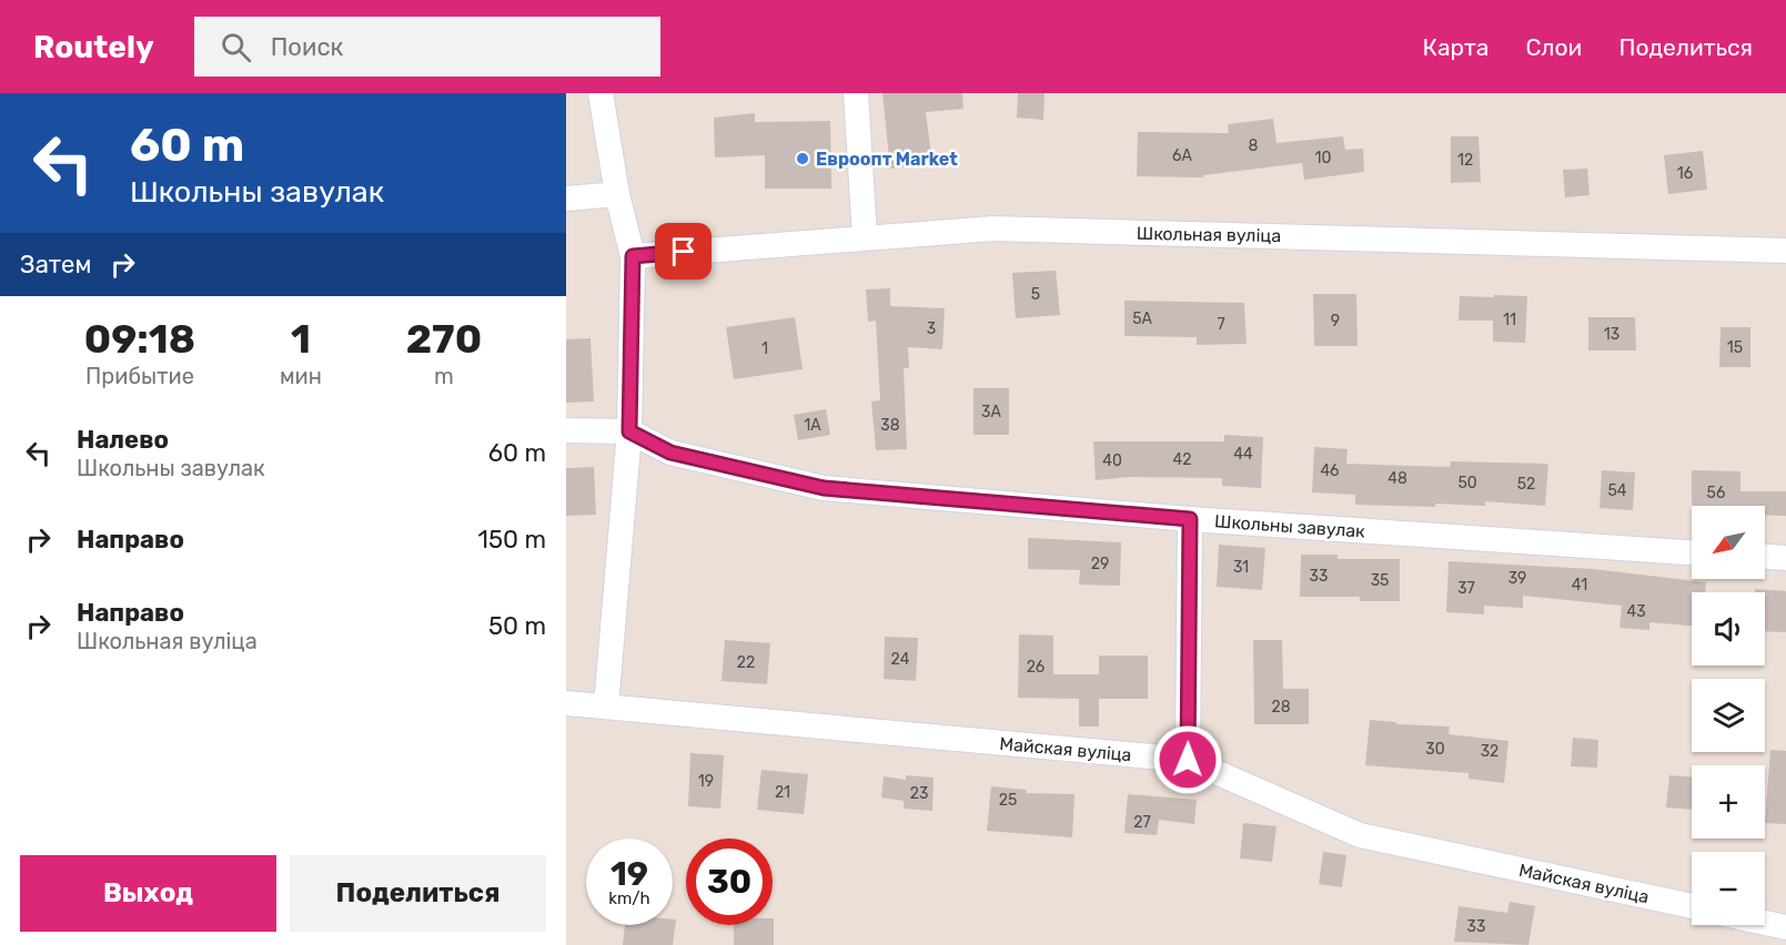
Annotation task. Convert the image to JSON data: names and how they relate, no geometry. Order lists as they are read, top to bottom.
{
  "streets": {
    "street": ["Школьная вуліца", "Школьны завулак", "Майская вуліца"]
  },
  "places": ["Евроопт Market"],
  "house_numbers": [
    "8",
    "6А",
    "10",
    "12",
    "16",
    "5",
    "5А",
    "11",
    "9",
    "7",
    "3",
    "13",
    "15",
    "1",
    "3А",
    "1А",
    "38",
    "44",
    "42",
    "40",
    "46",
    "48",
    "50",
    "52",
    "54",
    "56",
    "29",
    "31",
    "33",
    "39",
    "35",
    "41",
    "37",
    "43",
    "24",
    "22",
    "26",
    "28",
    "30",
    "32",
    "19",
    "21",
    "23",
    "25",
    "27",
    "33"
  ],
  "north": "bottom left",
  "page": {
    "header": "Routely",
    "search": "Поиск",
    "nav": ["Карта", "Слои", "Поделиться"],
    "turn": ["60 m", "Школьны завулак"],
    "then": "Затем",
    "eta": [
      "09:18",
      "Прибытие",
      "1",
      "мин",
      "270",
      "m"
    ],
    "list": [
      {
        "name": "Налево",
        "note": "Школьны завулак",
        "value": "60 m"
      },
      {
        "name": "Направо",
        "value": "150 m"
      },
      {
        "name": "Направо",
        "note": "Школьная вуліца",
        "value": "50 m"
      }
    ],
    "map_buttons": ["+", "−"],
    "speed": "19 km/h",
    "limit": "30",
    "buttons": ["Выход", "Поделиться"]
  }
}
